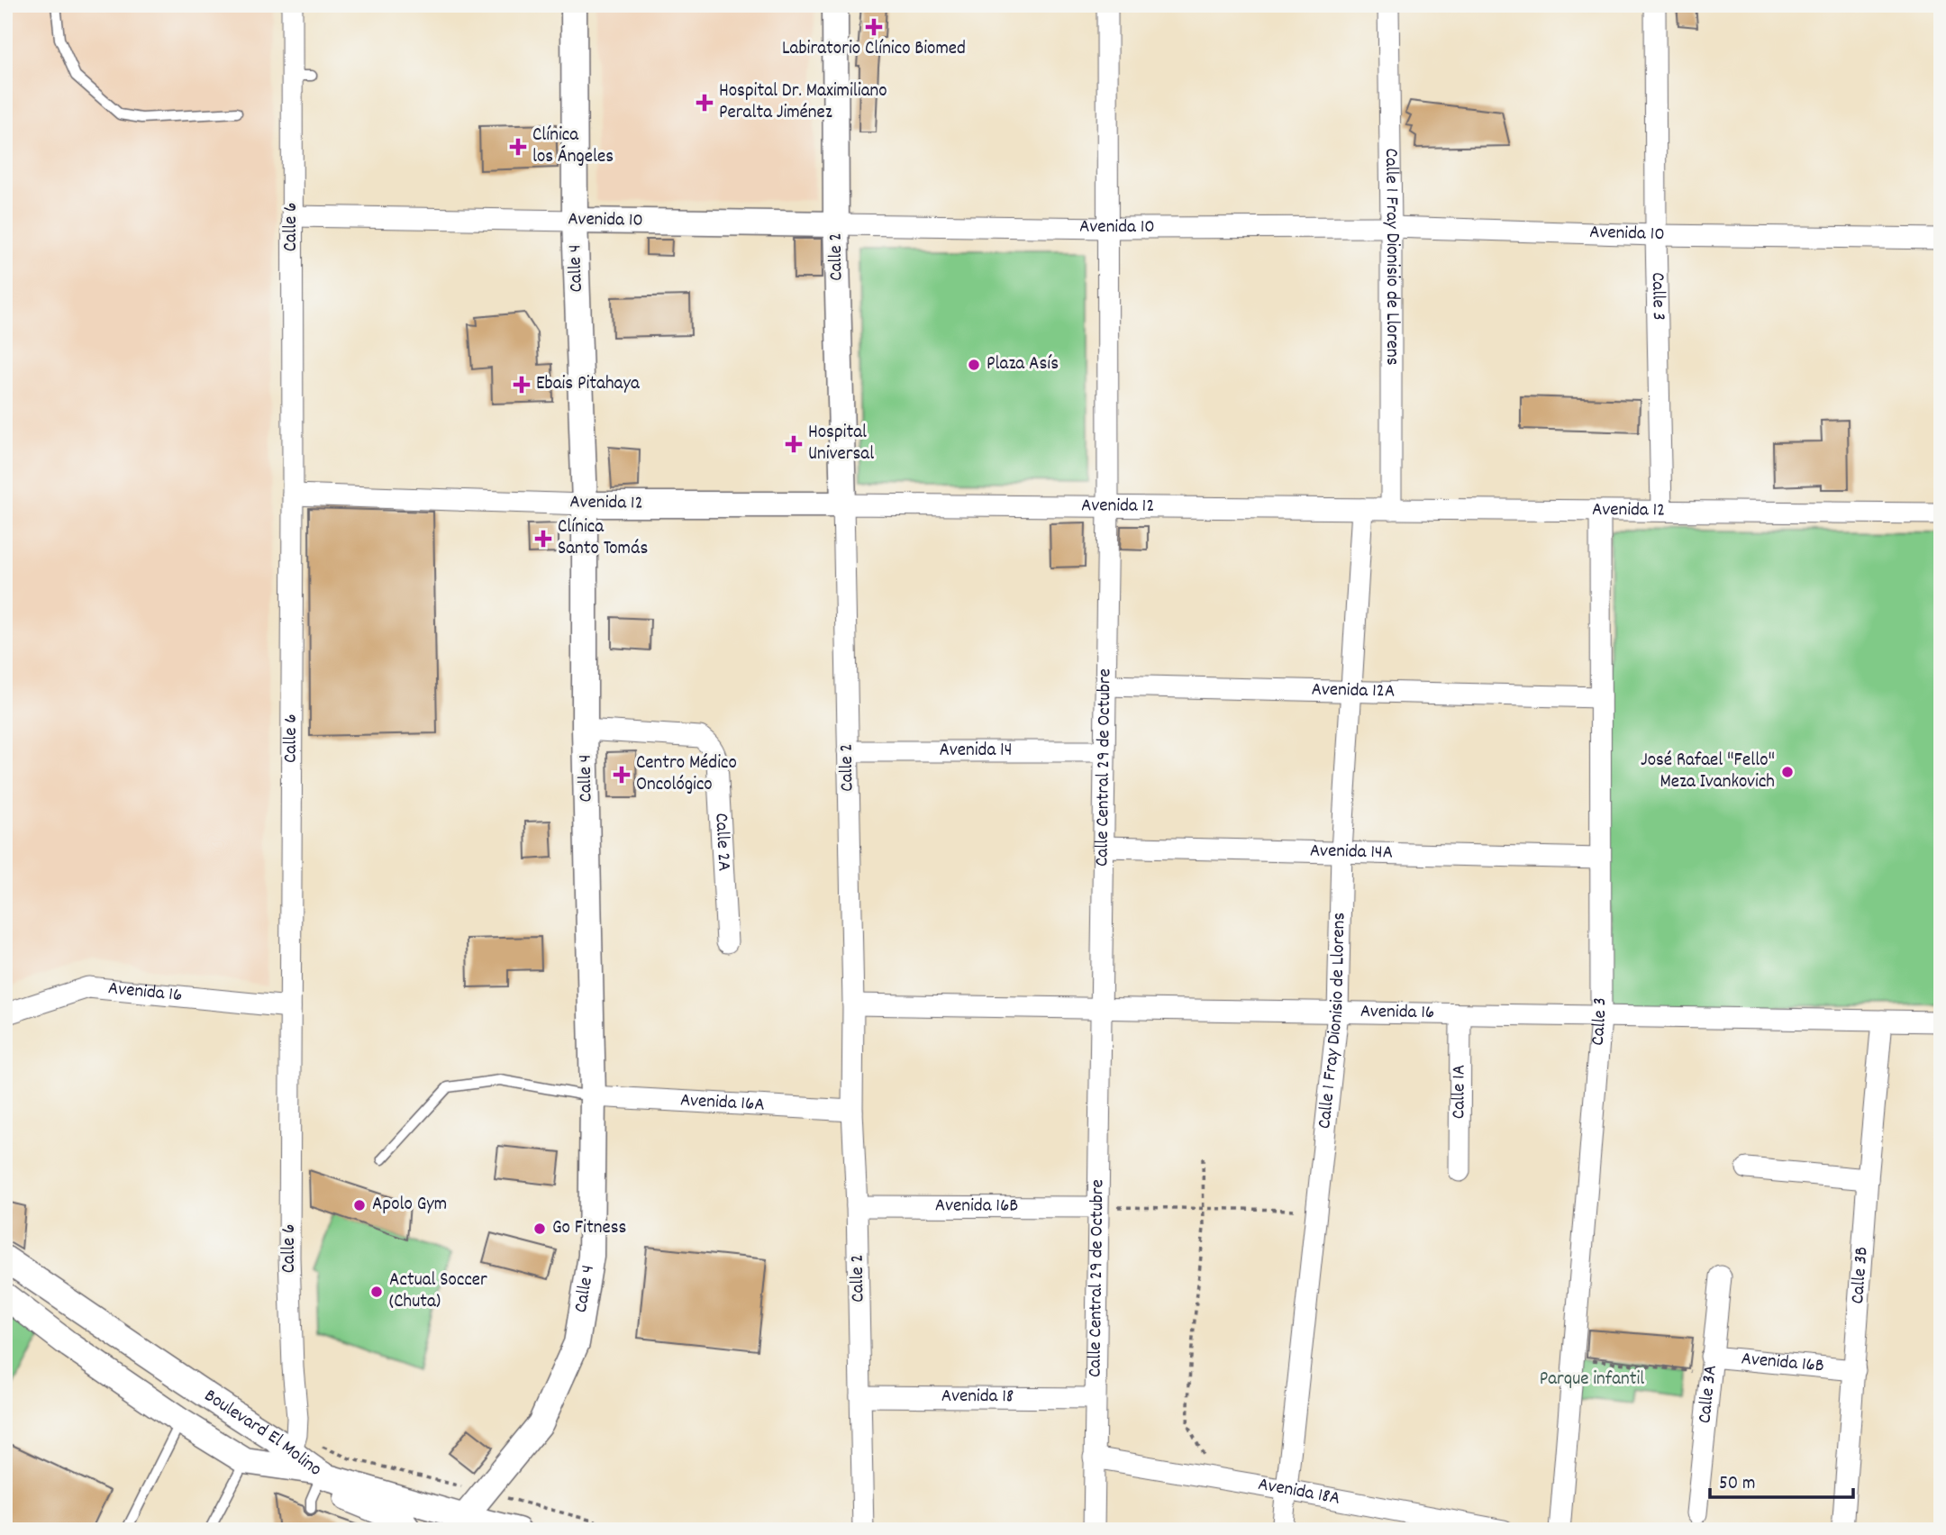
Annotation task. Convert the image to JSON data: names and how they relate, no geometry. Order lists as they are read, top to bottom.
{
  "streets": {
    "street": [
      "Avenida 10",
      "Calle 6",
      "Calle 2",
      "Calle 1 Fray Dionisio de Llorens",
      "Calle 4",
      "Calle 3",
      "Avenida 12",
      "Avenida 12A",
      "Avenida 14",
      "Calle Central 29 de Octubre",
      "Calle 2A",
      "Avenida 14A",
      "Avenida 16",
      "Calle 1A",
      "Avenida 16A",
      "Avenida 16B",
      "Calle 3B",
      "Calle 3A",
      "Avenida 18",
      "Boulevard El Molino",
      "Avenida 18A"
    ]
  },
  "crossings": [
    ["Avenida 10", "Calle 6"],
    ["Avenida 10", "Calle 2"],
    ["Avenida 10", "Calle 1 Fray Dionisio de Llorens"],
    ["Avenida 10", "Calle 4"],
    ["Avenida 10", "Calle 3"],
    ["Avenida 10", "Calle Central 29 de Octubre"],
    ["Calle 6", "Avenida 12"],
    ["Calle 6", "Avenida 16"],
    ["Calle 6", "Boulevard El Molino"],
    ["Calle 2", "Avenida 12"],
    ["Calle 2", "Avenida 14"],
    ["Calle 2", "Avenida 16"],
    ["Calle 2", "Avenida 16A"],
    ["Calle 2", "Avenida 16B"],
    ["Calle 2", "Avenida 18"],
    ["Calle 1 Fray Dionisio de Llorens", "Avenida 12"],
    ["Calle 1 Fray Dionisio de Llorens", "Avenida 12A"],
    ["Calle 1 Fray Dionisio de Llorens", "Avenida 14A"],
    ["Calle 1 Fray Dionisio de Llorens", "Avenida 16"],
    ["Calle 1 Fray Dionisio de Llorens", "Avenida 18A"],
    ["Calle 4", "Avenida 12"],
    ["Calle 4", "Calle 2A"],
    ["Calle 4", "Avenida 16A"],
    ["Calle 3", "Avenida 12"],
    ["Calle 3", "Avenida 12A"],
    ["Calle 3", "Avenida 14A"],
    ["Calle 3", "Avenida 16"],
    ["Avenida 12", "Calle Central 29 de Octubre"],
    ["Avenida 12A", "Calle Central 29 de Octubre"],
    ["Avenida 14", "Calle Central 29 de Octubre"],
    ["Calle Central 29 de Octubre", "Avenida 14A"],
    ["Calle Central 29 de Octubre", "Avenida 16"],
    ["Calle Central 29 de Octubre", "Avenida 16B"],
    ["Calle Central 29 de Octubre", "Avenida 18"],
    ["Calle Central 29 de Octubre", "Avenida 18A"],
    ["Avenida 16", "Calle 1A"],
    ["Avenida 16", "Calle 3B"],
    ["Avenida 16B", "Calle 3B"],
    ["Avenida 16B", "Calle 3A"]
  ],
  "parks": ["Parque infantil"],
  "places": {
    "health": [
      "Labiratorio Clínico Biomed",
      "Hospital Dr. Maximiliano Peralta Jiménez",
      "Clínica los Ángeles",
      "Ebais Pitahaya",
      "Hospital Universal",
      "Clínica Santo Tomás",
      "Centro Médico Oncológico"
    ],
    "other": [
      "Plaza Asís",
      "José Rafael \"Fello\" Meza Ivankovich",
      "Apolo Gym",
      "Go Fitness",
      "Actual Soccer (Chuta)"
    ]
  },
  "scale_bar": "50 m"
}
